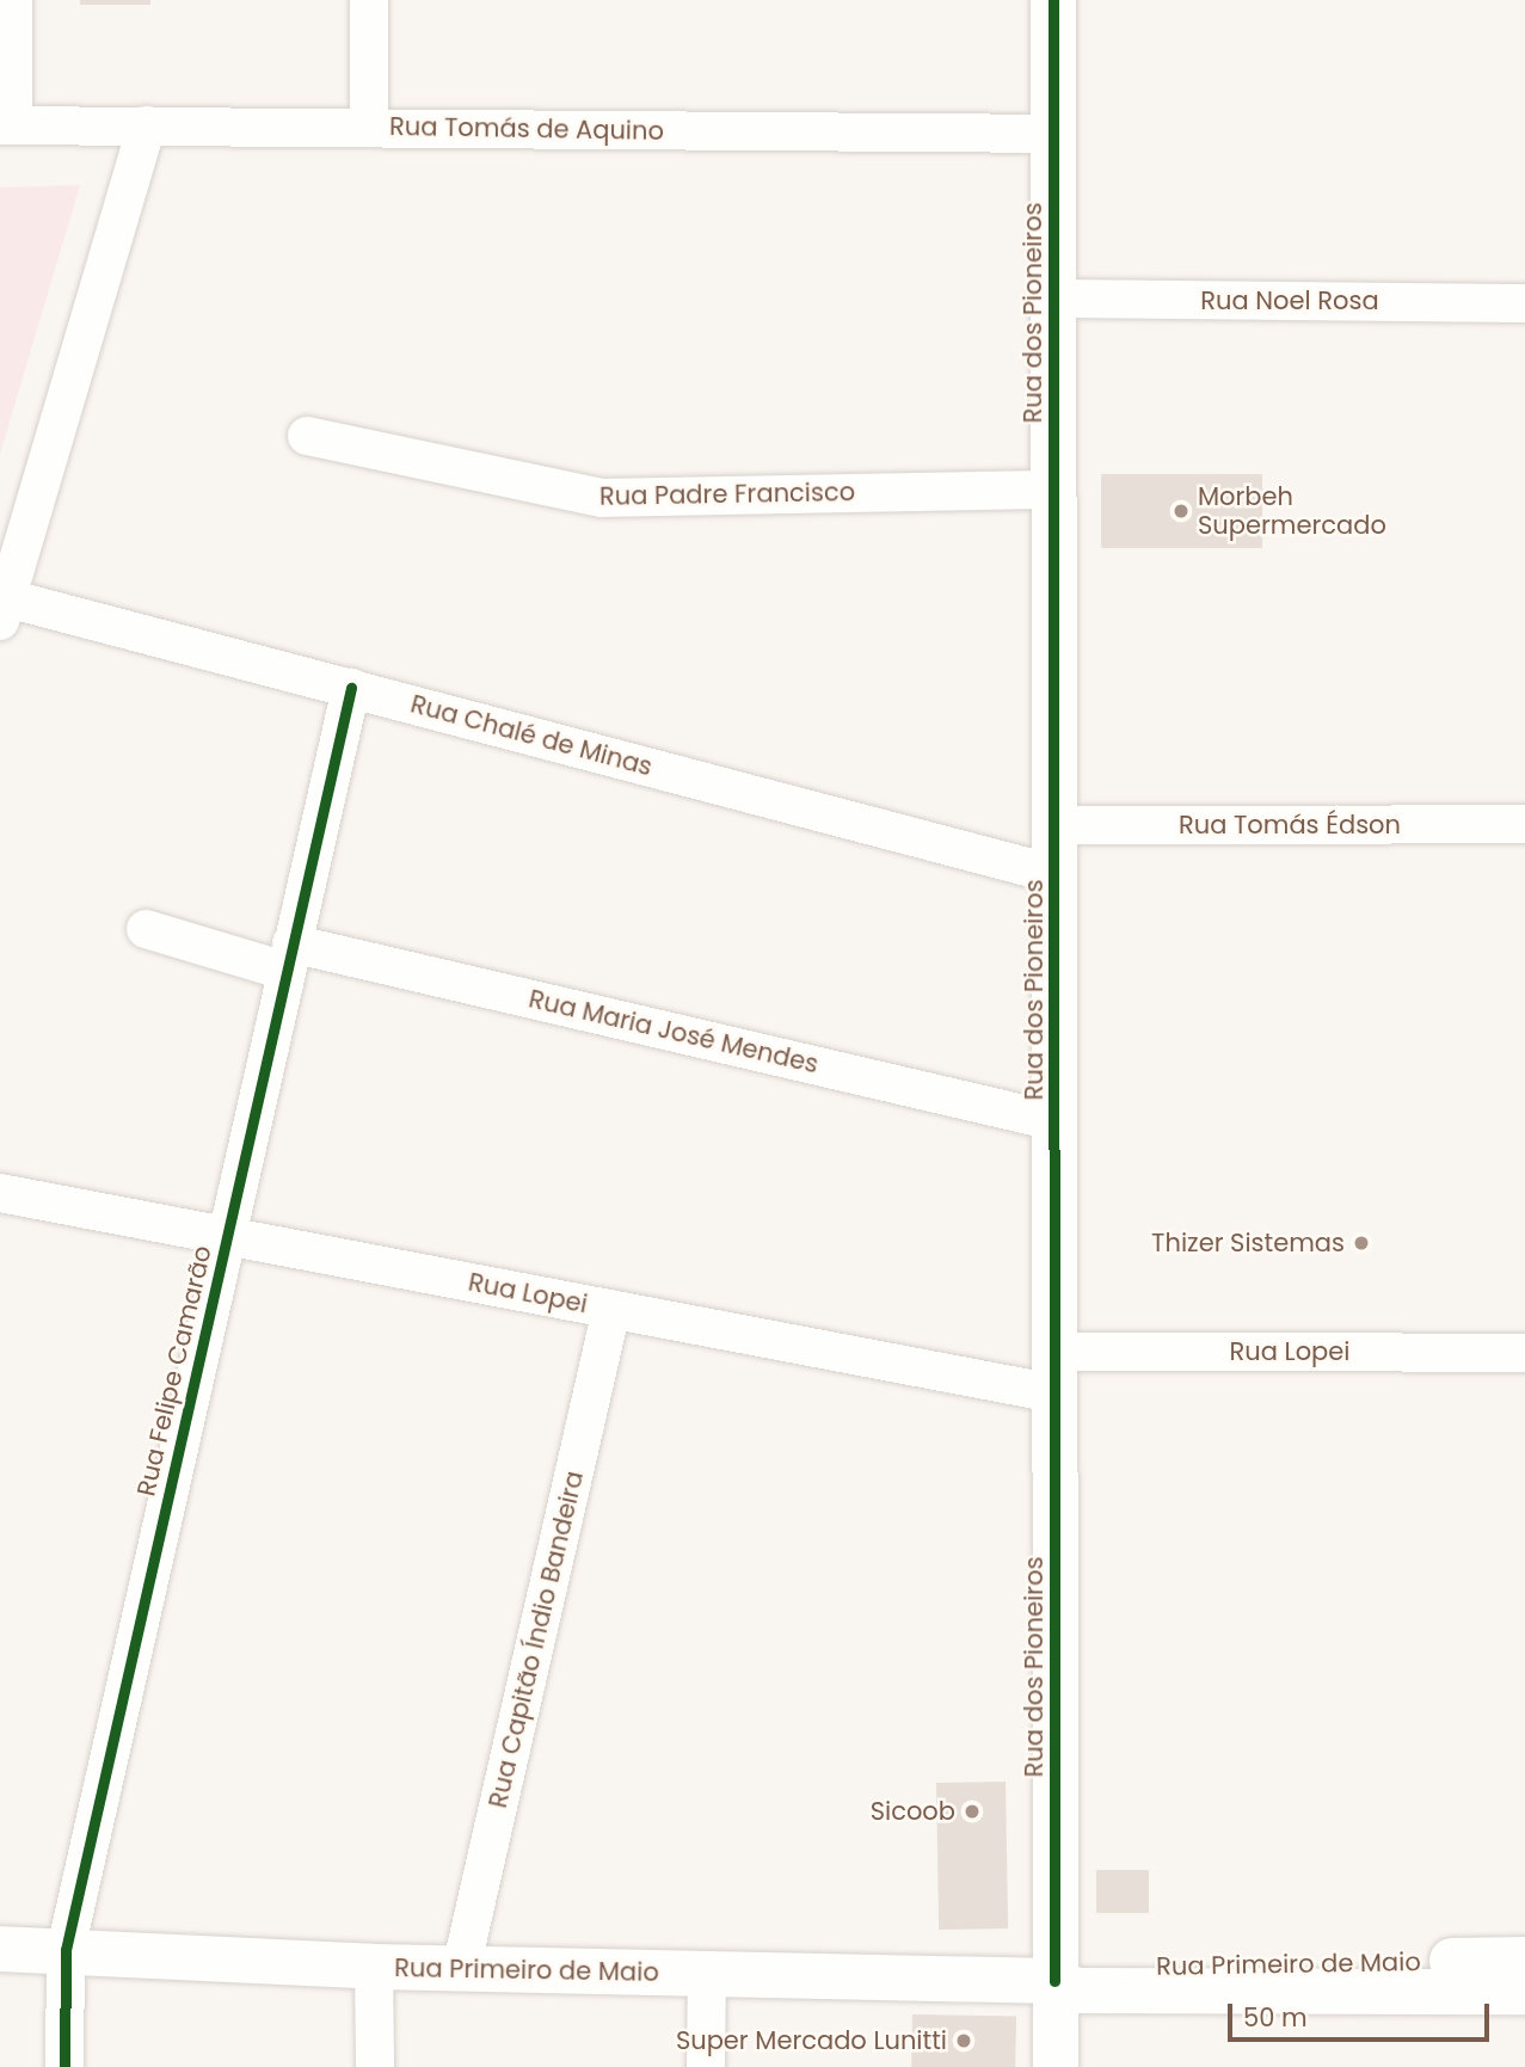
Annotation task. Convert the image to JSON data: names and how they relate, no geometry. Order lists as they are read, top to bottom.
{
  "streets": {
    "main road": ["Rua dos Pioneiros", "Rua Primeiro de Maio"],
    "street": [
      "Rua Tomás de Aquino",
      "Rua Noel Rosa",
      "Rua Padre Francisco",
      "Rua Chalé de Minas",
      "Rua Tomás Édson",
      "Rua Maria José Mendes",
      "Rua Lopei",
      "Rua Felipe Camarão",
      "Rua Capitão Índio Bandeira"
    ]
  },
  "crossings": [
    ["Rua Tomás de Aquino", "Rua dos Pioneiros"],
    ["Rua Noel Rosa", "Rua dos Pioneiros"],
    ["Rua dos Pioneiros", "Rua Padre Francisco"],
    ["Rua dos Pioneiros", "Rua Chalé de Minas"],
    ["Rua dos Pioneiros", "Rua Tomás Édson"],
    ["Rua dos Pioneiros", "Rua Maria José Mendes"],
    ["Rua dos Pioneiros", "Rua Lopei"],
    ["Rua dos Pioneiros", "Rua Primeiro de Maio"],
    ["Rua Chalé de Minas", "Rua Felipe Camarão"],
    ["Rua Maria José Mendes", "Rua Felipe Camarão"],
    ["Rua Lopei", "Rua Felipe Camarão"],
    ["Rua Lopei", "Rua Capitão Índio Bandeira"],
    ["Rua Felipe Camarão", "Rua Primeiro de Maio"],
    ["Rua Capitão Índio Bandeira", "Rua Primeiro de Maio"]
  ],
  "places": [
    "Morbeh Supermercado",
    "Thizer Sistemas",
    "Sicoob",
    "Super Mercado Lunitti"
  ],
  "scale_bar": "50 m"
}
